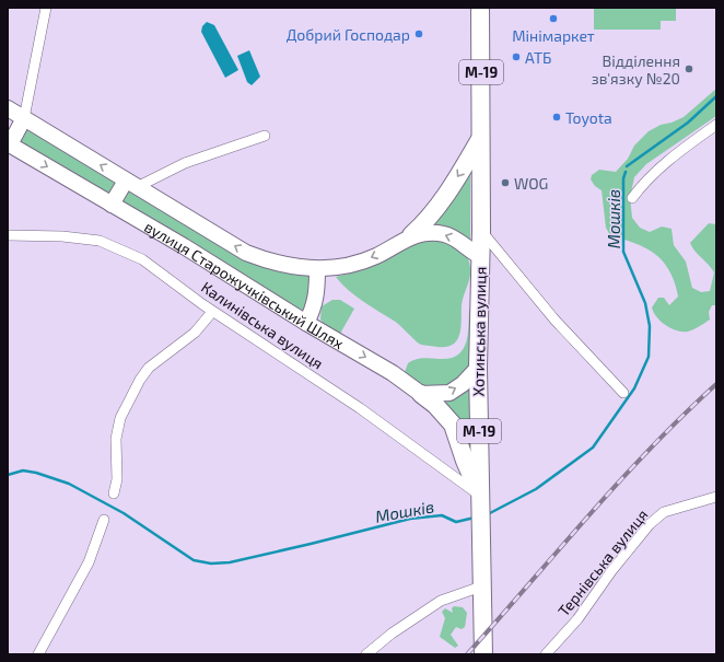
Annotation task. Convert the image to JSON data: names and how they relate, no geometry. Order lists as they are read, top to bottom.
{
  "streets": {
    "highway": ["М-19", "Хотинська вулиця"],
    "main road": ["вулиця Старожучківський Шлях"],
    "street": ["Калинівська вулиця", "Тернівська вулиця"]
  },
  "crossings": [
    ["вулиця Старожучківський Шлях", "Хотинська вулиця"],
    ["Калинівська вулиця", "Хотинська вулиця"]
  ],
  "water": ["Мошків"],
  "places": [
    "Мінімаркет",
    "Добрий Господар",
    "АТБ",
    "Відділення зв'язку №20",
    "Toyota",
    "WOG"
  ]
}
